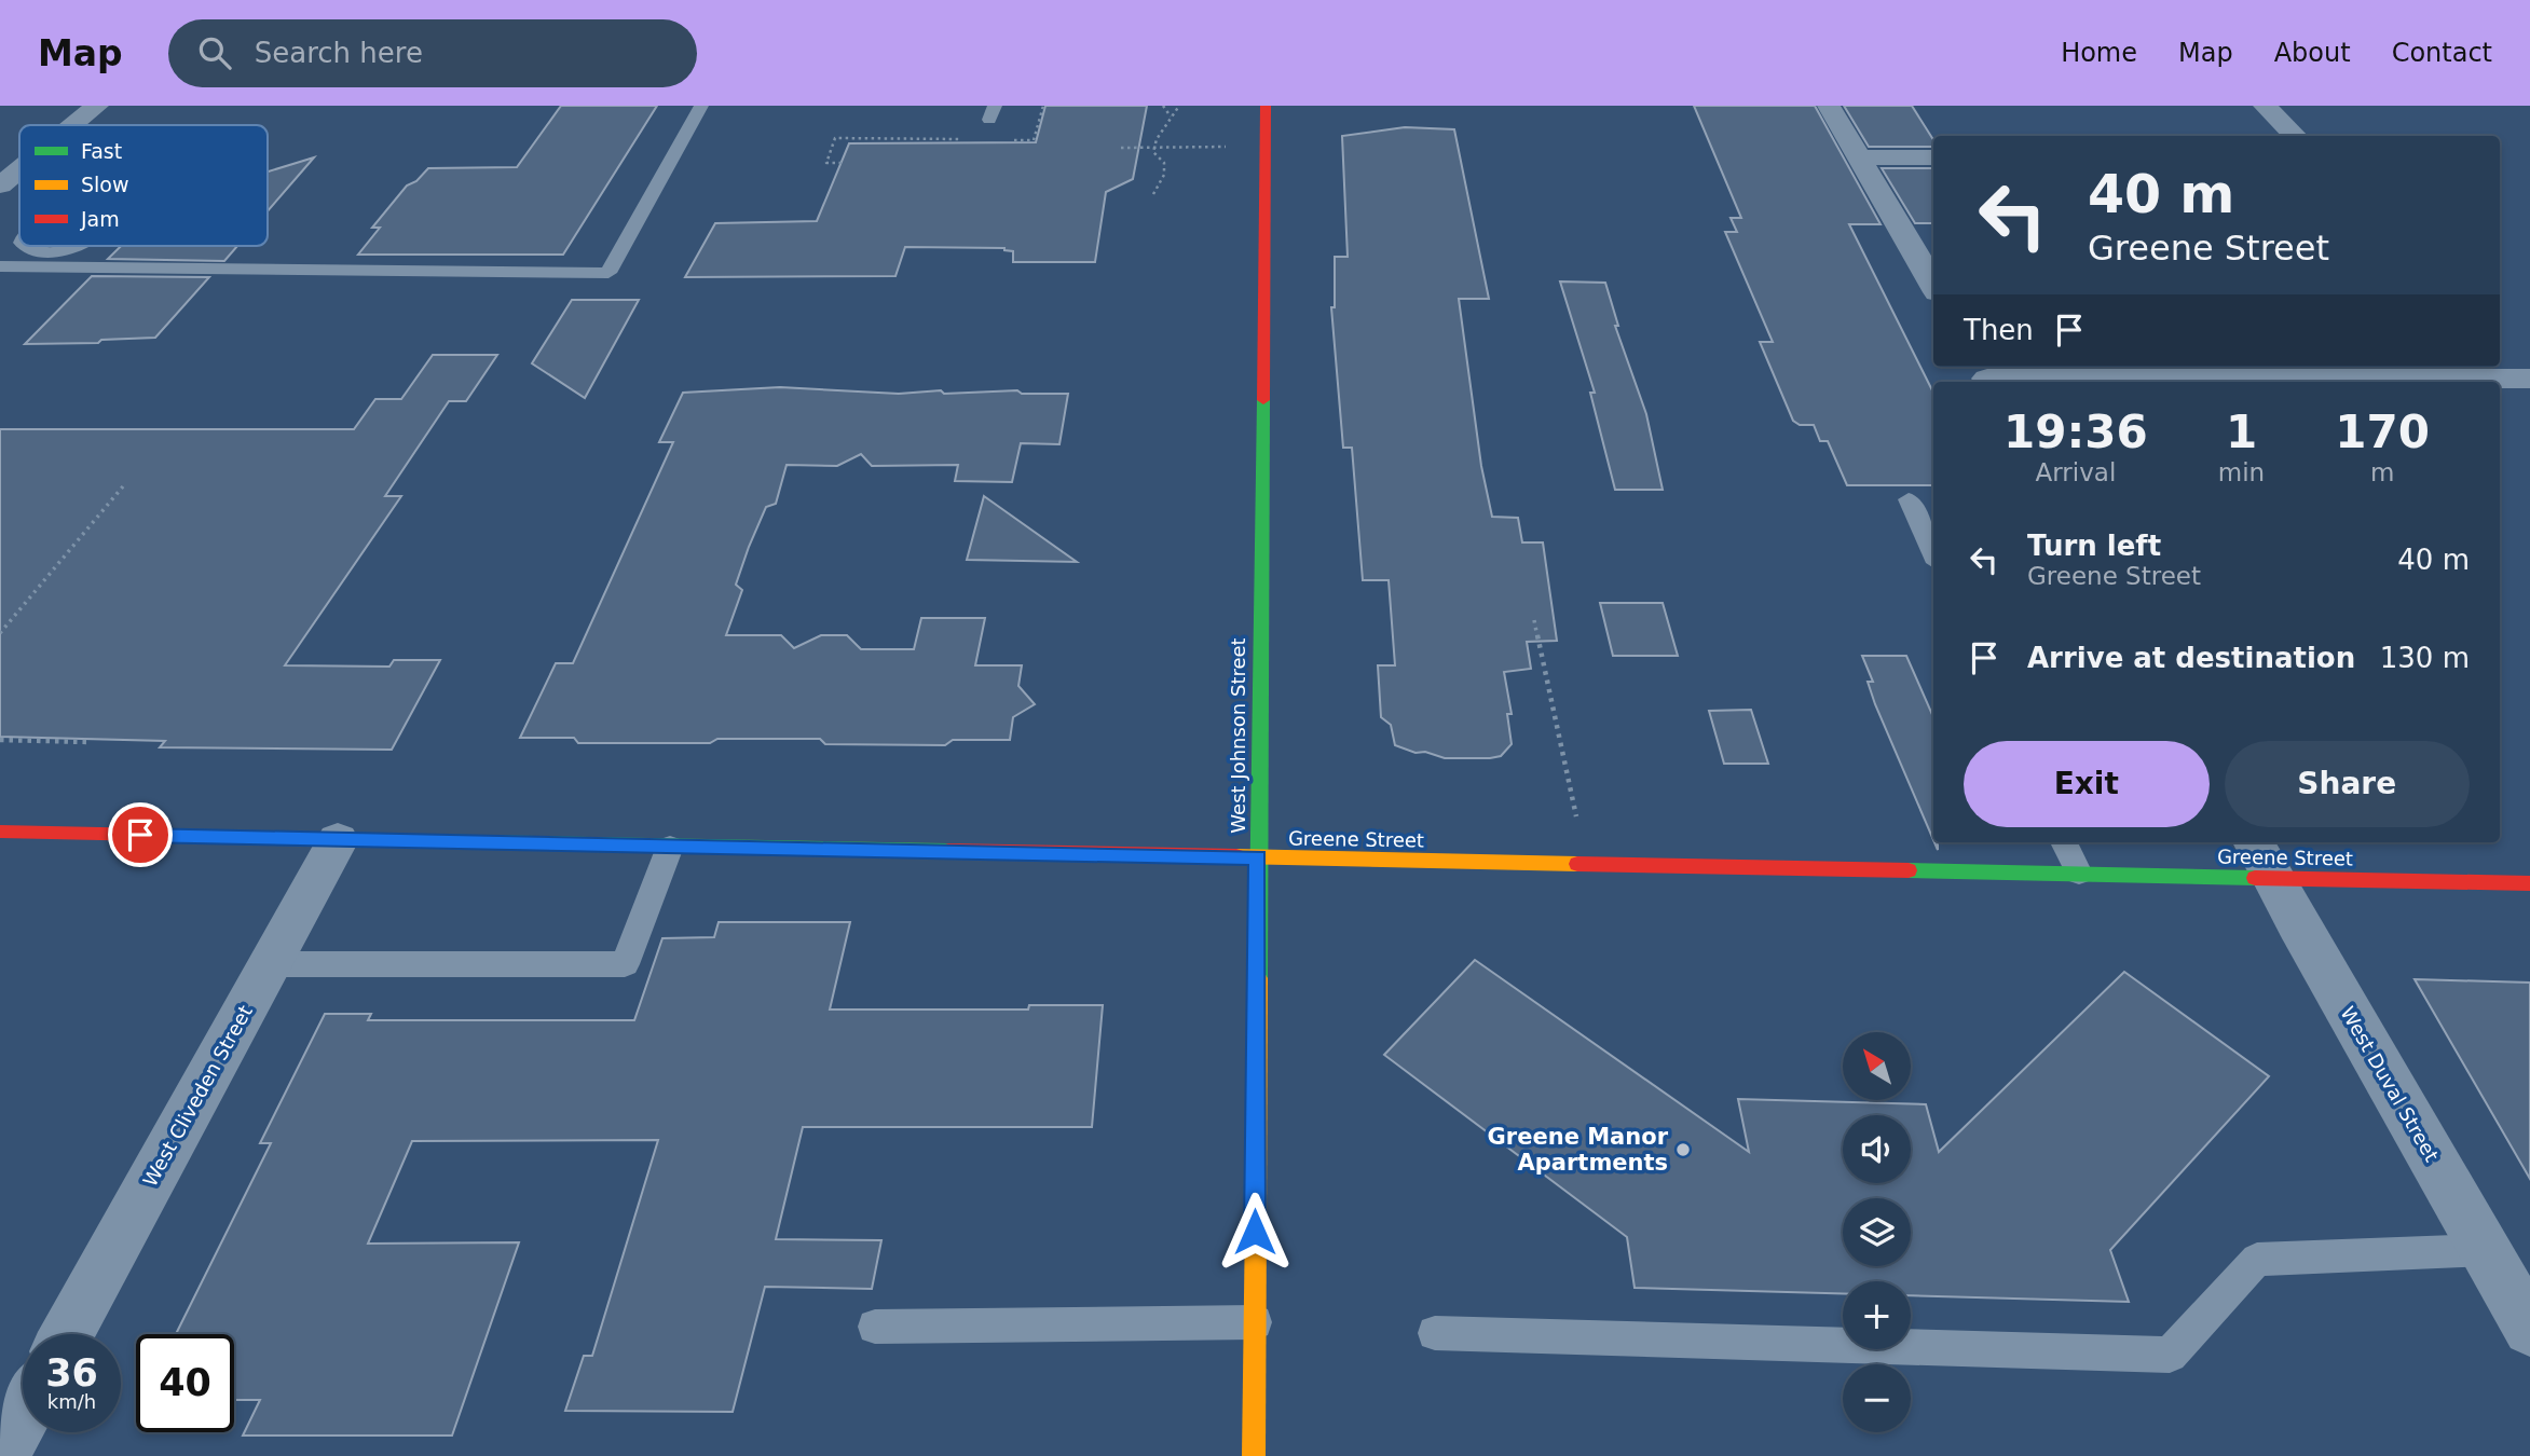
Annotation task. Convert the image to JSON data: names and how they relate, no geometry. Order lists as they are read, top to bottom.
{
  "streets": {
    "street": [
      "West Johnson Street",
      "Greene Street",
      "West Duval Street",
      "West Cliveden Street"
    ]
  },
  "crossings": [
    ["West Johnson Street", "Greene Street"],
    ["Greene Street", "West Duval Street"],
    ["Greene Street", "West Cliveden Street"]
  ],
  "places": ["Greene Manor Apartments"],
  "legend": ["Fast", "Slow", "Jam"],
  "north": "top left",
  "page": {
    "header": "Map",
    "search": "Search here",
    "nav": [
      "Home",
      "Map",
      "About",
      "Contact"
    ],
    "turn": ["40 m", "Greene Street"],
    "then": "Then",
    "eta": [
      "19:36",
      "Arrival",
      "1",
      "min",
      "170",
      "m"
    ],
    "list": [
      {
        "name": "Turn left",
        "note": "Greene Street",
        "value": "40 m"
      },
      {
        "name": "Arrive at destination",
        "value": "130 m"
      }
    ],
    "buttons": ["Exit", "Share"],
    "map_buttons": ["+", "−"],
    "speed": "36 km/h",
    "limit": "40"
  }
}
